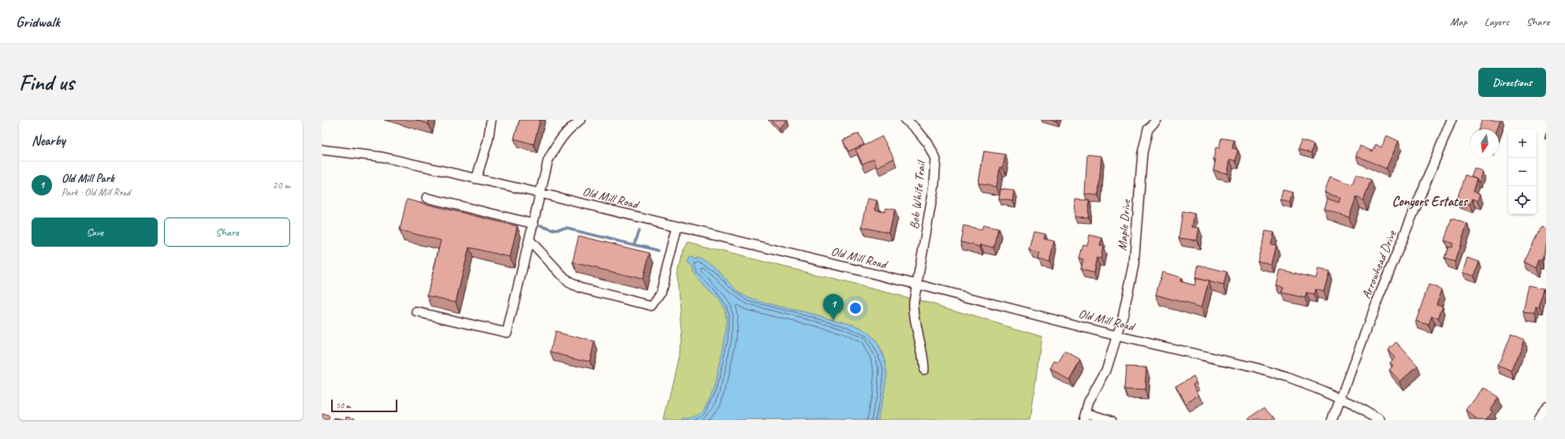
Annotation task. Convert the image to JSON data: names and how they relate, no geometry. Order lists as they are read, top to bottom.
{
  "streets": {
    "street": [
      "Bob White Trail",
      "Old Mill Road",
      "Maple Drive",
      "Arrowhead Drive"
    ]
  },
  "crossings": [
    ["Bob White Trail", "Old Mill Road"],
    ["Old Mill Road", "Maple Drive"],
    ["Old Mill Road", "Arrowhead Drive"]
  ],
  "districts": ["Conyers Estates"],
  "scale_bar": "50 m",
  "north": "bottom",
  "page": {
    "header": "Gridwalk",
    "nav": ["Map", "Layers", "Share"],
    "buttons": [
      "Directions",
      ["Save", "Share"]
    ],
    "title": "Find us",
    "heading": "Nearby",
    "map_buttons": ["+", "−"],
    "list": [
      {
        "mark": "1",
        "name": "Old Mill Park",
        "note": "Park · Old Mill Road",
        "value": "20 m"
      }
    ],
    "pins": "1",
    "scale": "50 m"
  }
}
